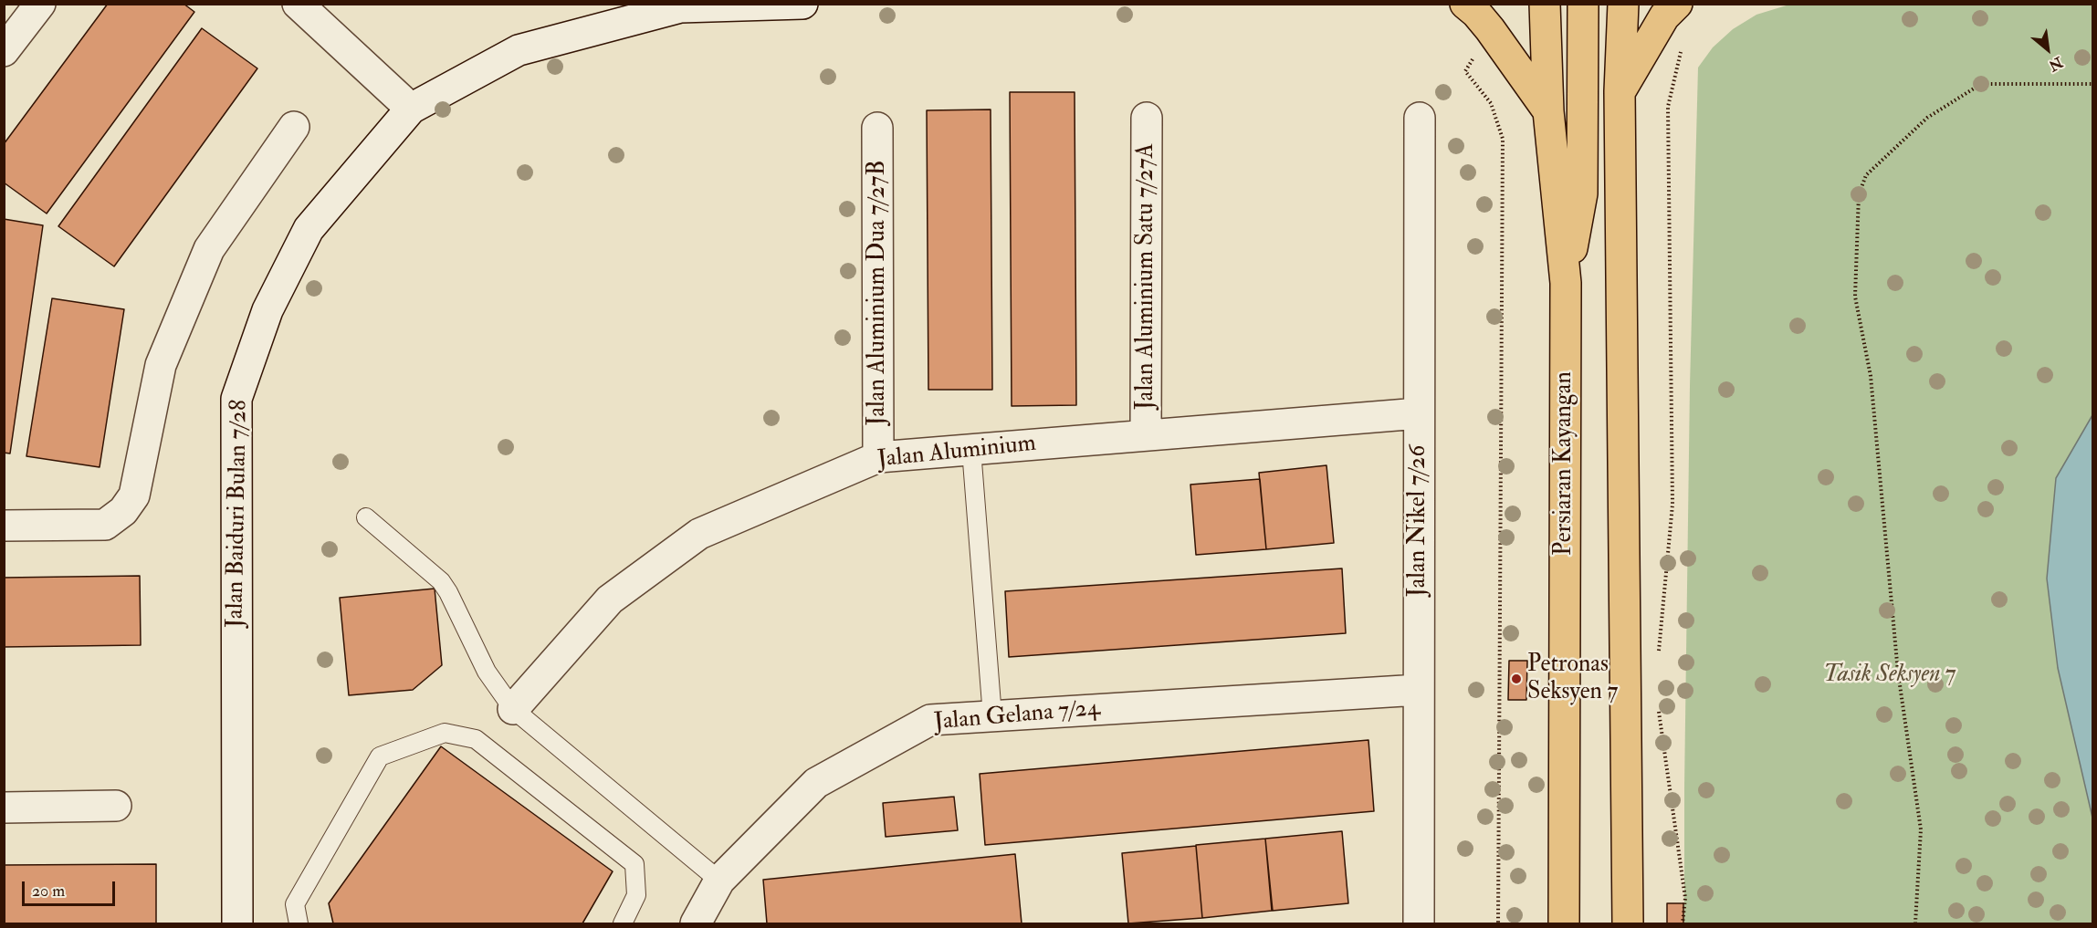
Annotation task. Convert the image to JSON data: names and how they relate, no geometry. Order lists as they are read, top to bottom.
{
  "streets": {
    "main road": ["Persiaran Kayangan"],
    "street": [
      "Jalan Aluminium Satu 7/27A",
      "Jalan Aluminium Dua 7/27B",
      "Jalan Aluminium",
      "Jalan Baiduri Bulan 7/28",
      "Jalan Nikel 7/26",
      "Jalan Gelana 7/24"
    ]
  },
  "crossings": [
    ["Jalan Aluminium Satu 7/27A", "Jalan Aluminium"],
    ["Jalan Aluminium Dua 7/27B", "Jalan Aluminium"],
    ["Jalan Aluminium", "Jalan Nikel 7/26"],
    ["Jalan Nikel 7/26", "Jalan Gelana 7/24"]
  ],
  "parks": ["Tasik Seksyen 7"],
  "places": ["Petronas Seksyen 7"],
  "scale_bar": "20 m",
  "north": "bottom right"
}
